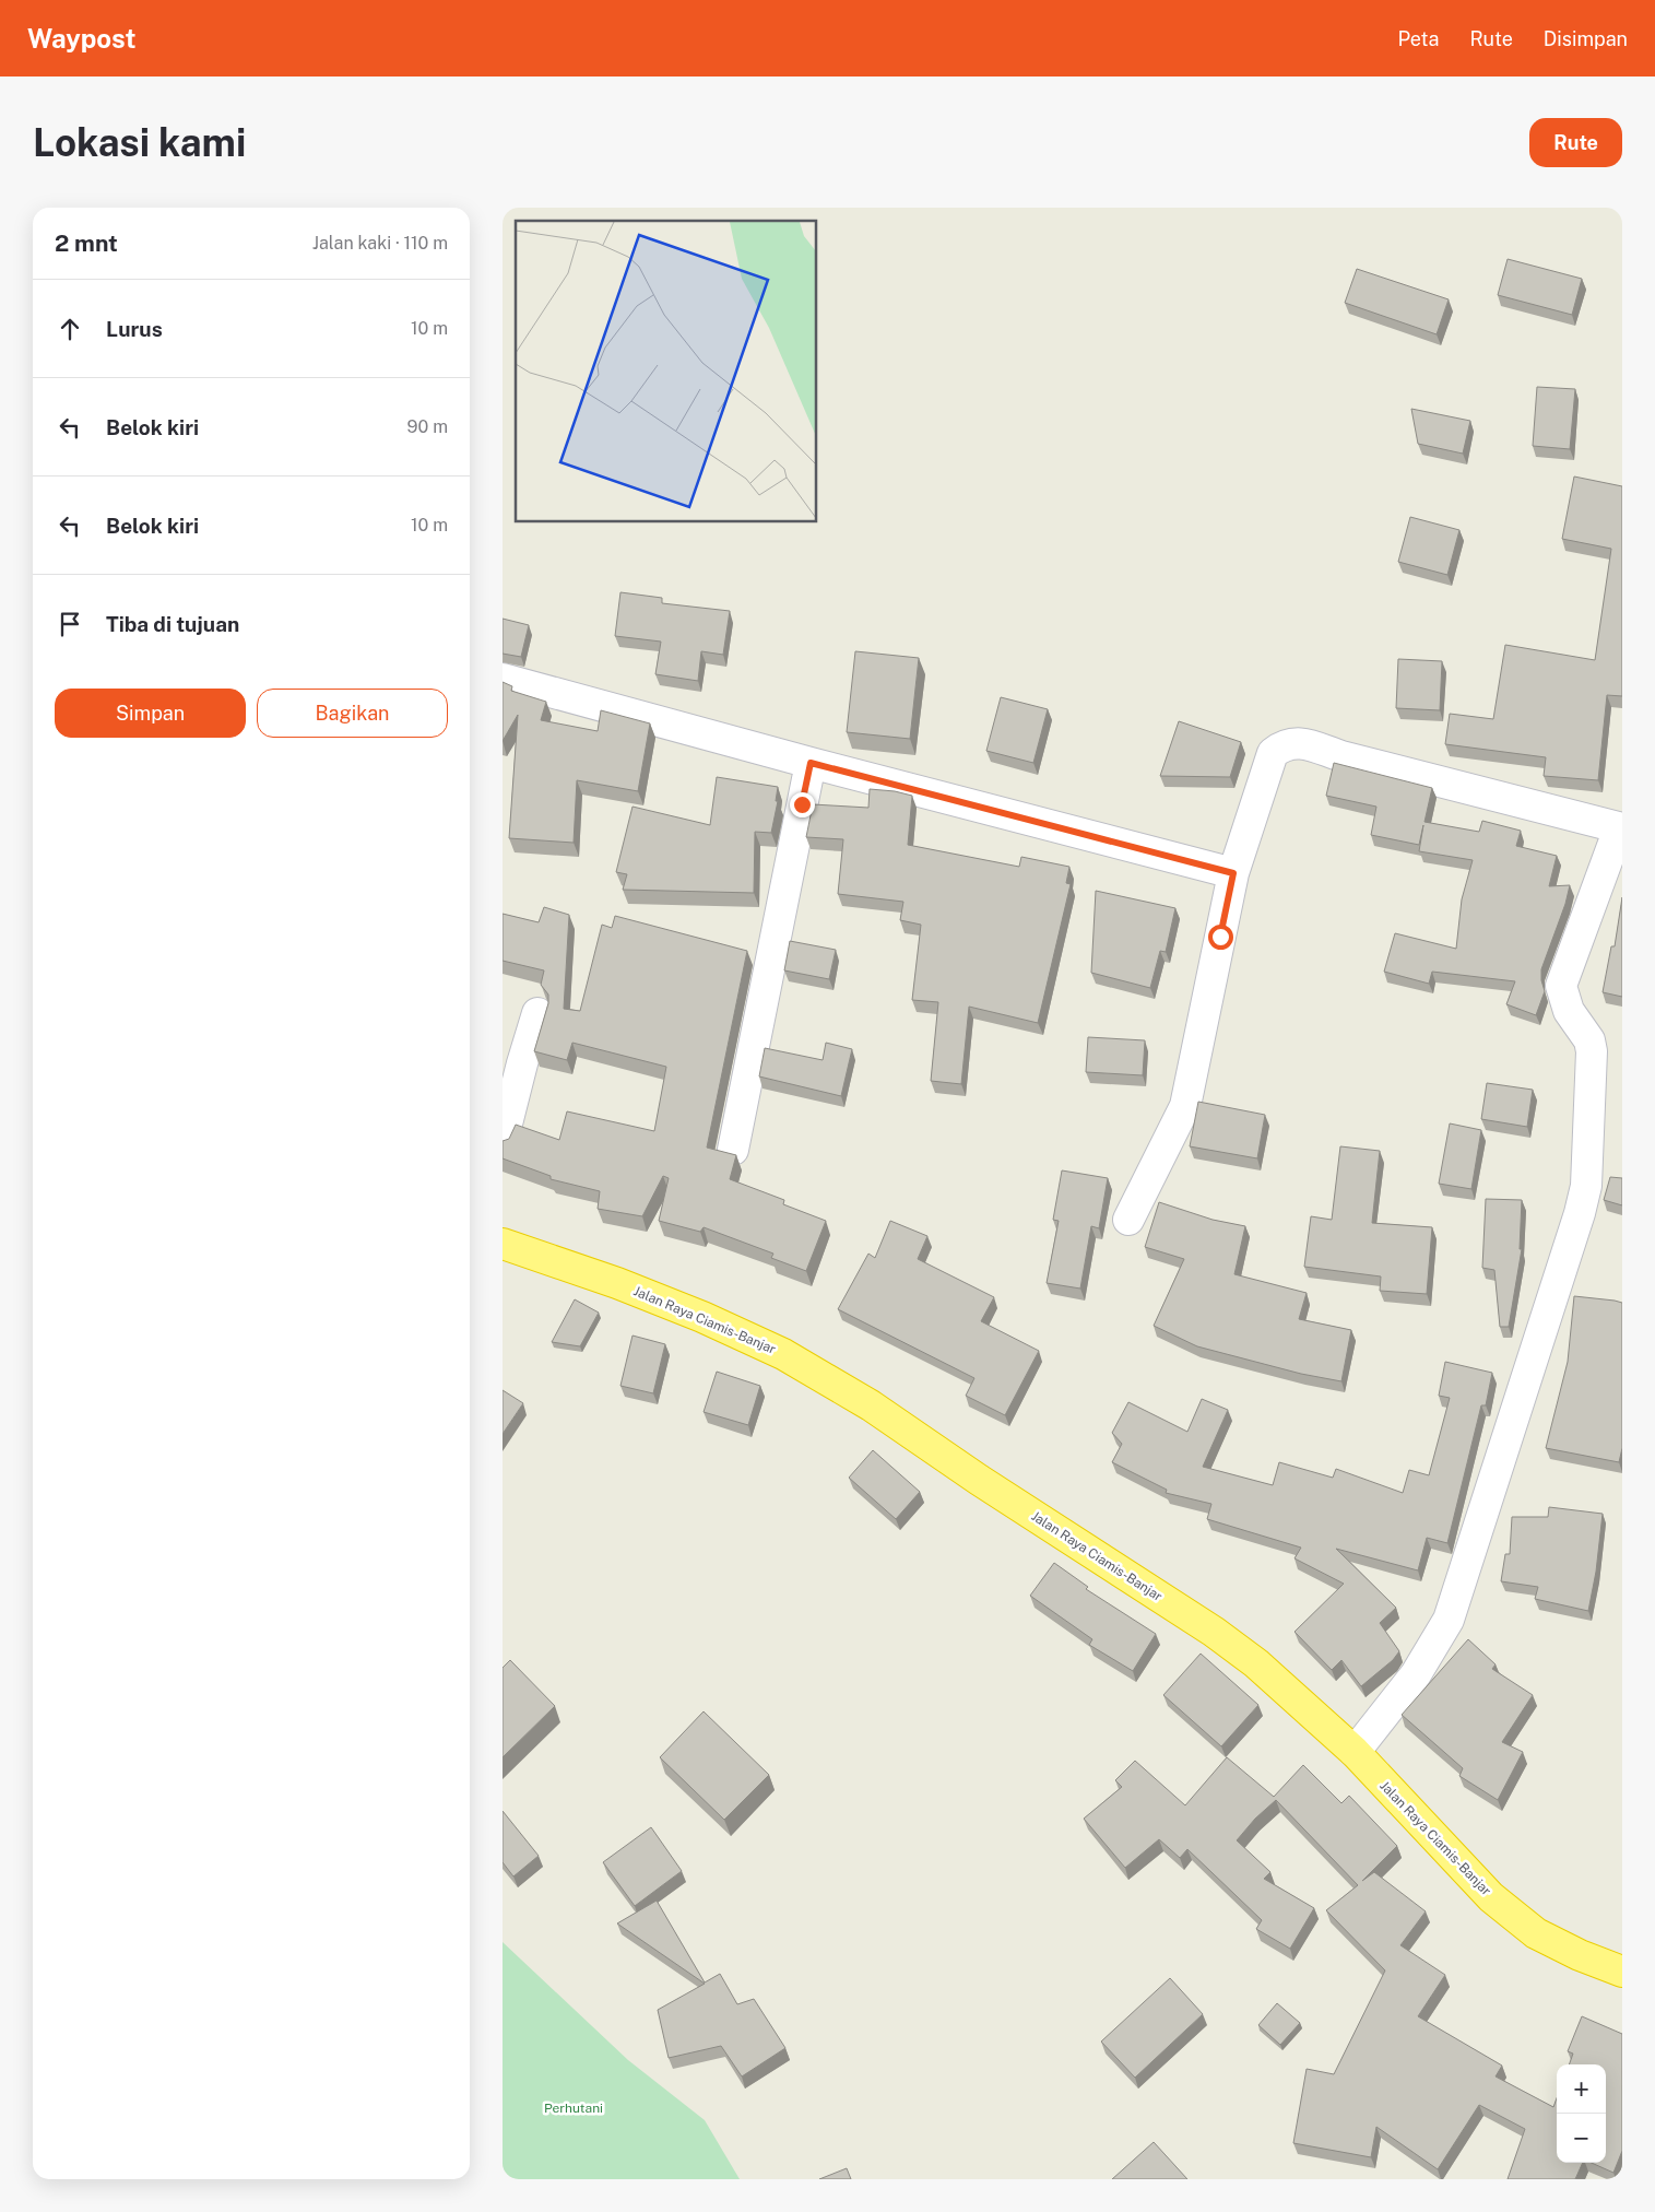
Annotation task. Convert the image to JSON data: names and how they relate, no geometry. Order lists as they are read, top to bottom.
{
  "streets": {
    "highway": ["Jalan Raya Ciamis-Banjar"]
  },
  "parks": ["Perhutani"],
  "page": {
    "header": "Waypost",
    "nav": ["Peta", "Rute", "Disimpan"],
    "buttons": [
      "Rute",
      ["Simpan", "Bagikan"]
    ],
    "title": "Lokasi kami",
    "heading": ["2 mnt", "Jalan kaki · 110 m"],
    "list": [
      ["Lurus", "10 m"],
      ["Belok kiri", "90 m"],
      ["Belok kiri", "10 m"],
      "Tiba di tujuan"
    ],
    "map_buttons": ["+", "−"]
  }
}
